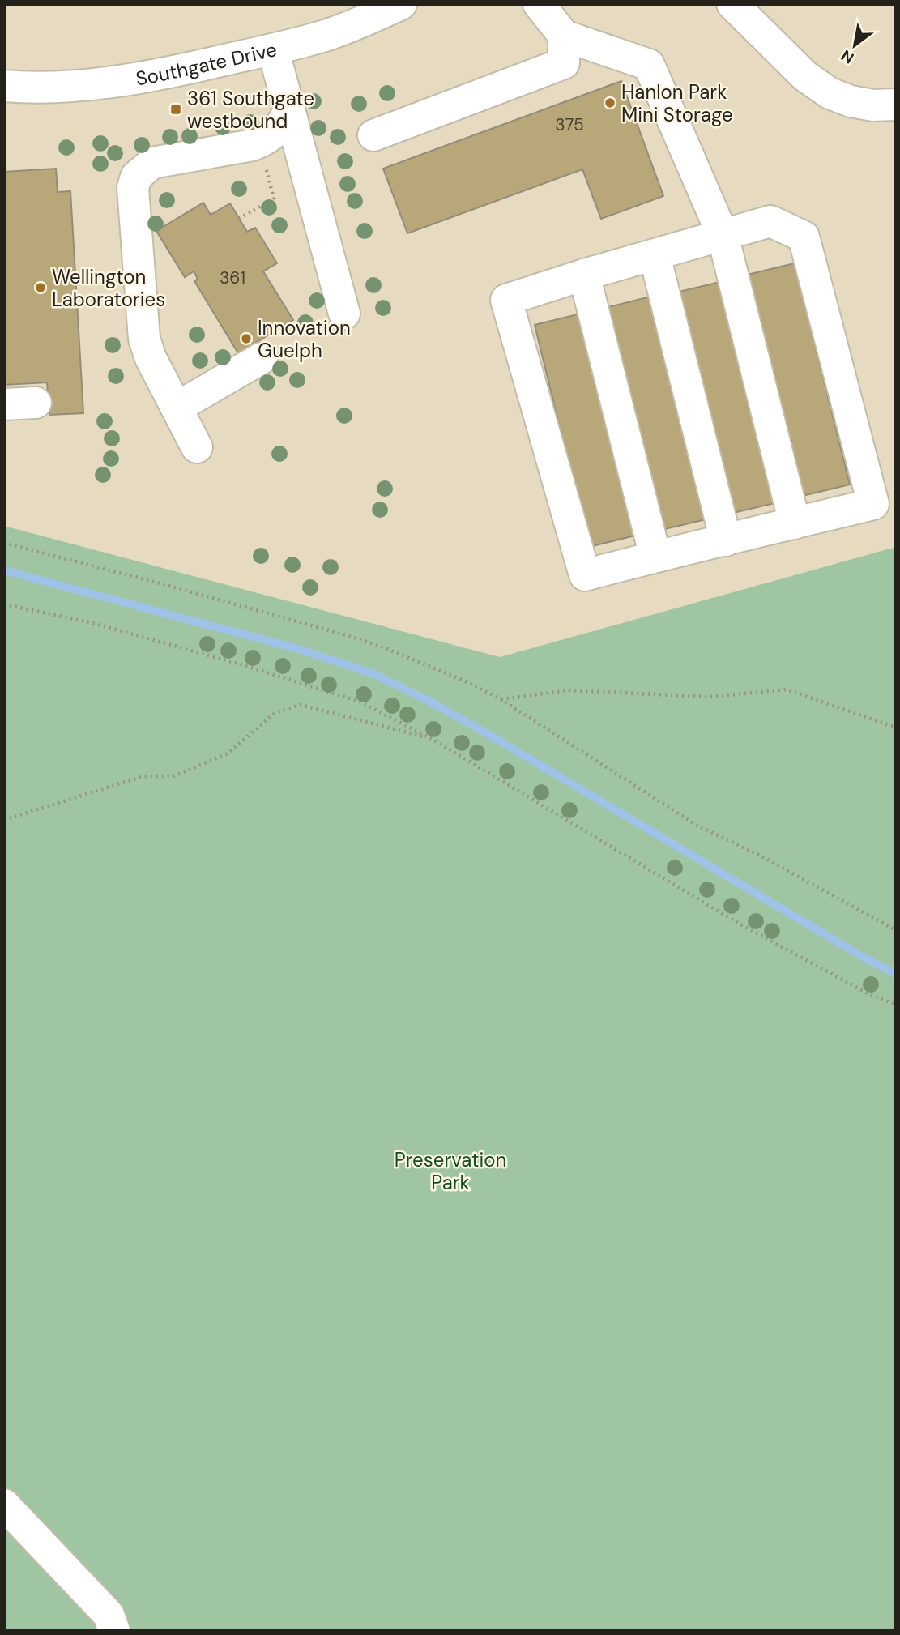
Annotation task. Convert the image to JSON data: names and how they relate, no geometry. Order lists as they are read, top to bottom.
{
  "streets": {
    "street": ["Southgate Drive"]
  },
  "parks": ["Preservation Park"],
  "places": {
    "other": ["Hanlon Park Mini Storage", "Wellington Laboratories", "Innovation Guelph"],
    "transit": ["361 Southgate westbound"]
  },
  "house_numbers": ["375", "361"],
  "north": "bottom left"
}
